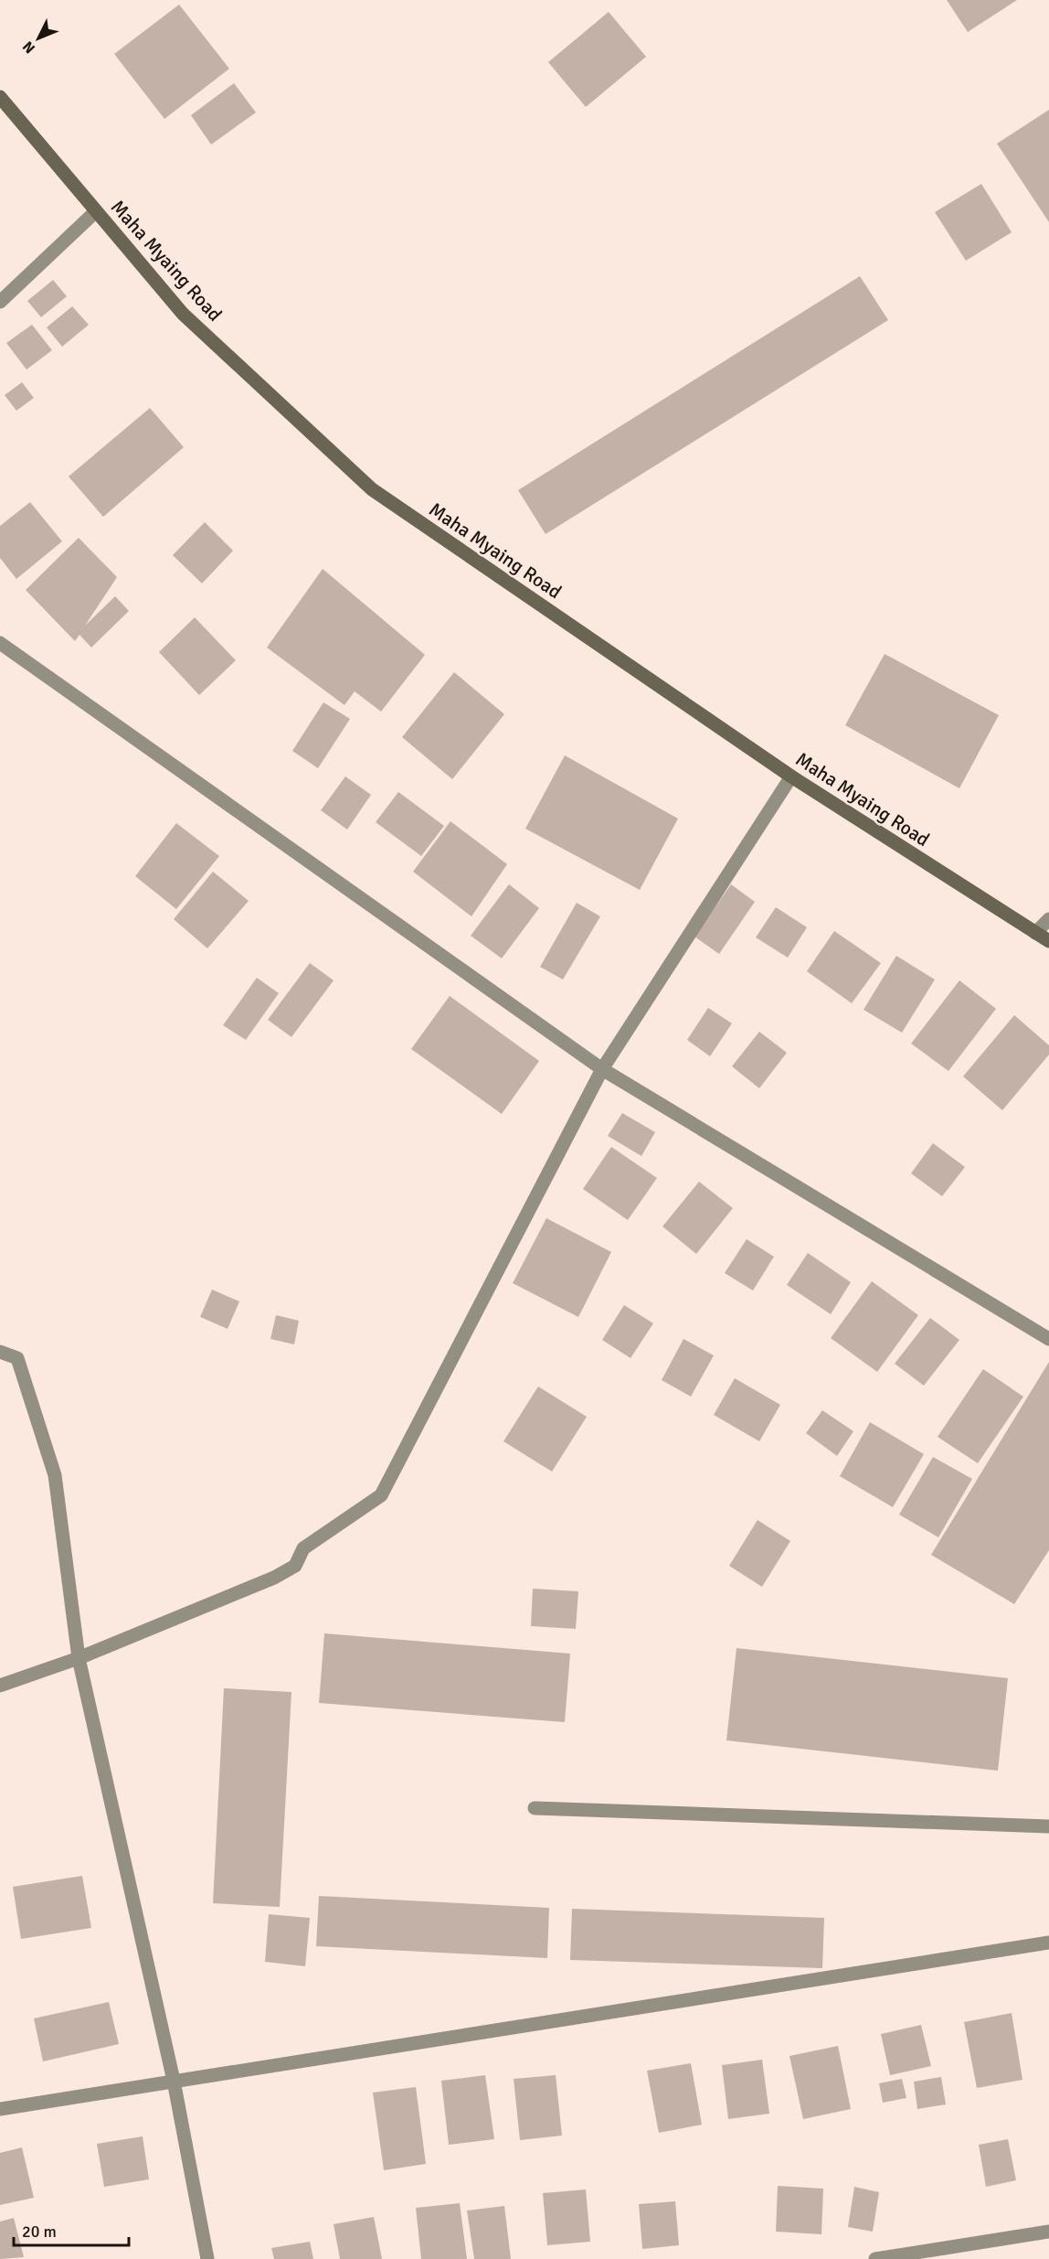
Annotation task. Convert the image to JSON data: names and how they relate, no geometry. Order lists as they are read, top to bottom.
{
  "streets": {
    "street": ["Maha Myaing Road"]
  },
  "scale_bar": "20 m",
  "north": "bottom left"
}
